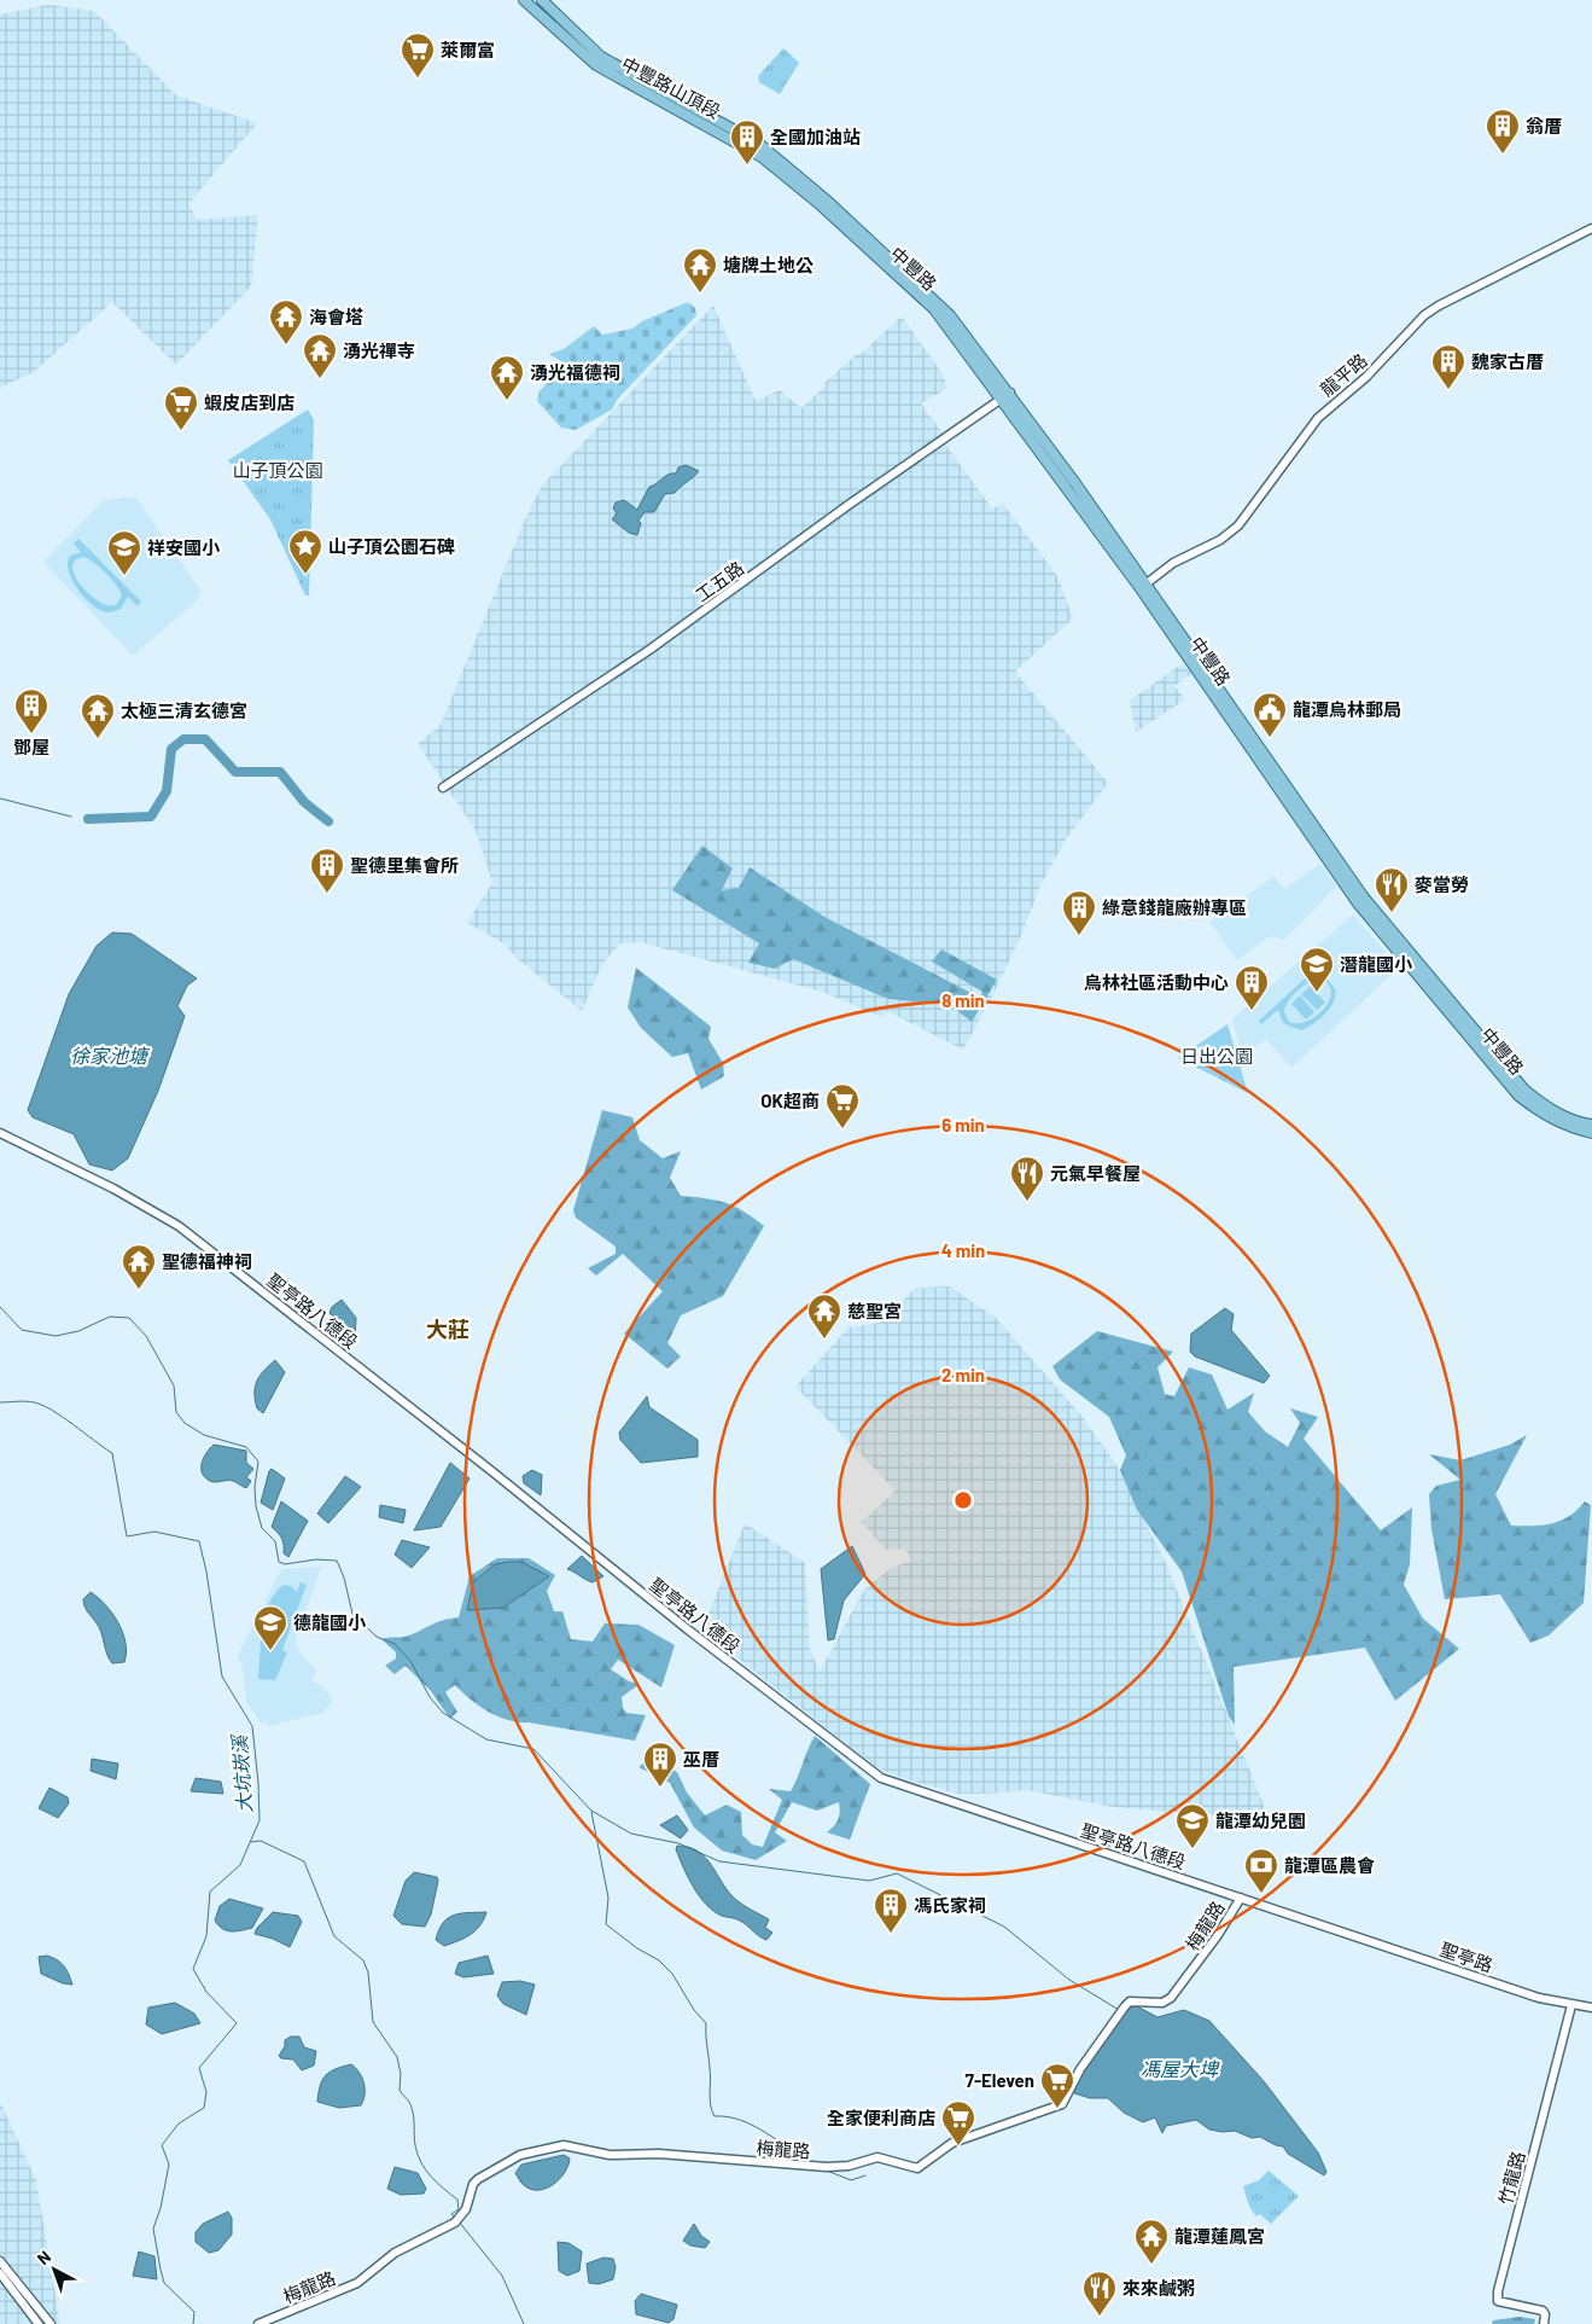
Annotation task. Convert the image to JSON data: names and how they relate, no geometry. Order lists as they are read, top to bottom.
{
  "streets": {
    "main road": ["中豐路山頂段", "中豐路"],
    "street": [
      "龍平路",
      "工五路",
      "聖亭路八德段",
      "梅龍路",
      "聖亭路",
      "竹龍路"
    ]
  },
  "crossings": [
    ["中豐路山頂段", "中豐路"],
    ["中豐路", "龍平路"],
    ["中豐路", "工五路"],
    ["聖亭路八德段", "梅龍路"],
    ["聖亭路八德段", "聖亭路"],
    ["聖亭路", "竹龍路"]
  ],
  "districts": ["大莊"],
  "water": ["徐家池塘", "大坑崁溪", "馮屋大埤"],
  "parks": ["山子頂公園", "日出公園"],
  "places": {
    "supermarket": [
      "萊爾富",
      "蝦皮店到店",
      "OK超商",
      "7-Eleven",
      "全家便利商店"
    ],
    "building": [
      "翁厝",
      "全國加油站",
      "魏家古厝",
      "鄧屋",
      "聖德里集會所",
      "綠意錢龍廠辦專區",
      "烏林社區活動中心",
      "巫厝",
      "馮氏家祠"
    ],
    "temple": [
      "塘牌土地公",
      "海會塔",
      "湧光禪寺",
      "湧光福德祠",
      "太極三清玄德宮",
      "聖德福神祠",
      "慈聖宮",
      "龍潭蓮鳳宮"
    ],
    "place": ["山子頂公園石碑"],
    "school or university": [
      "祥安國小",
      "潛龍國小",
      "德龍國小",
      "龍潭幼兒園"
    ],
    "public building": ["龍潭烏林郵局"],
    "restaurant": ["麥當勞", "元氣早餐屋", "來來鹹粥"],
    "bank": ["龍潭區農會"]
  },
  "north": "top left",
  "rings": [
    "8 min",
    "6 min",
    "4 min",
    "2 min"
  ]
}
